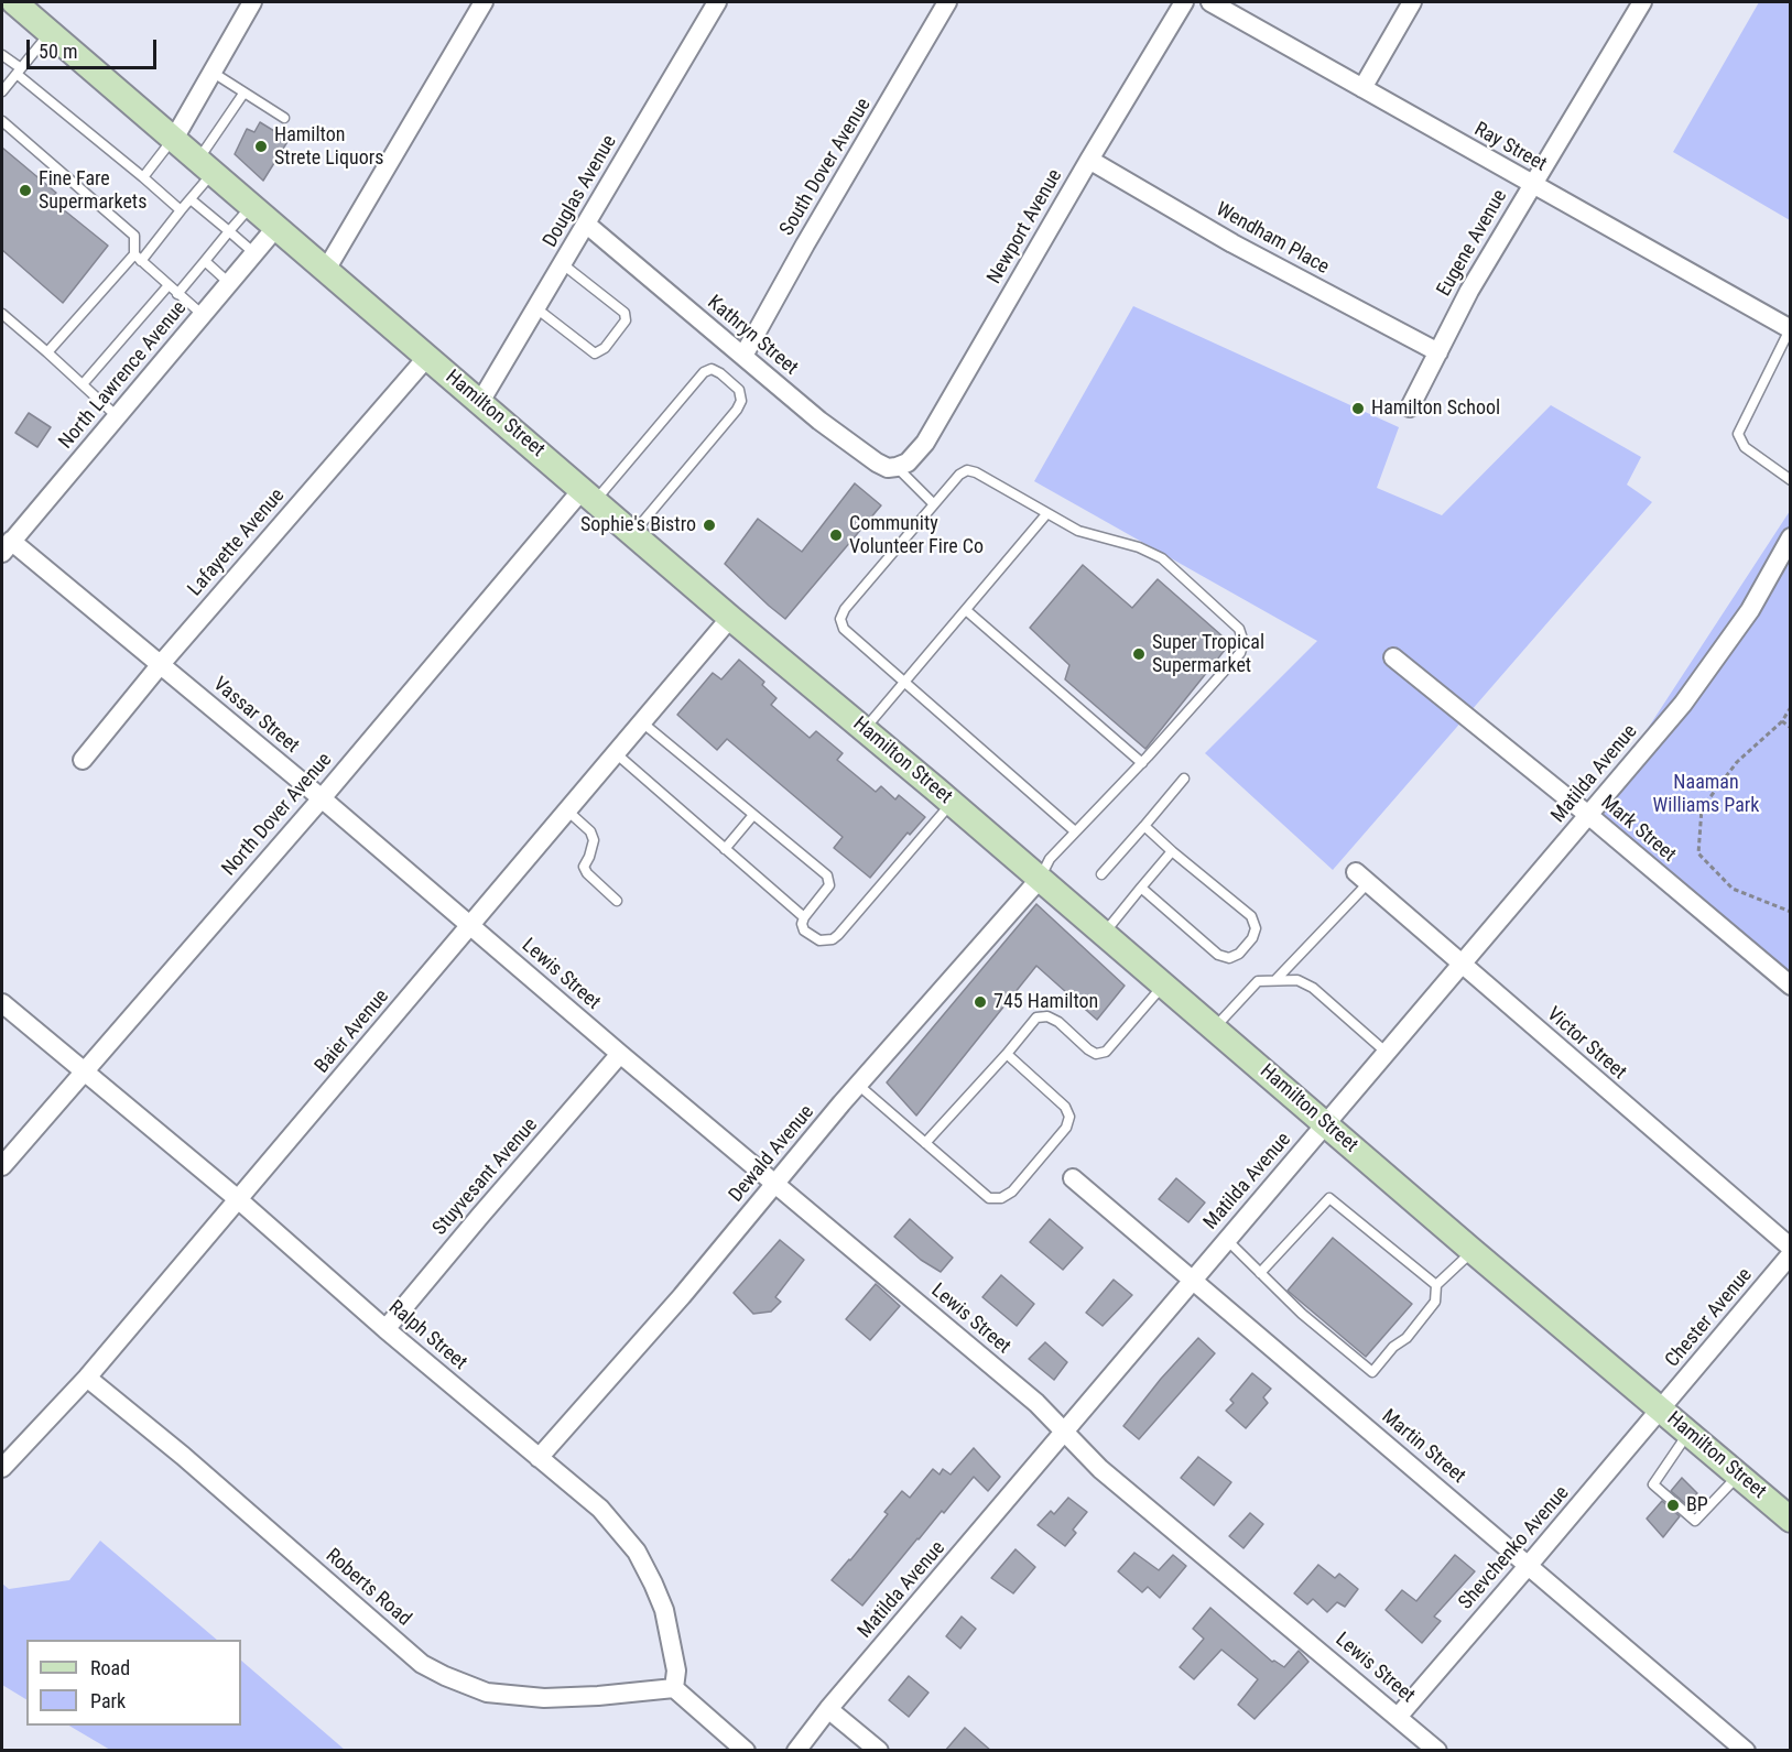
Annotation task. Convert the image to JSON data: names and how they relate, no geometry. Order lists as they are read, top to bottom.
{
  "streets": {
    "street": [
      "Ray Street",
      "South Dover Avenue",
      "Douglas Avenue",
      "Newport Avenue",
      "Wendham Place",
      "Eugene Avenue",
      "Kathryn Street",
      "North Lawrence Avenue",
      "Hamilton Street",
      "Lafayette Avenue",
      "Vassar Street",
      "Matilda Avenue",
      "North Dover Avenue",
      "Mark Street",
      "Lewis Street",
      "Baier Avenue",
      "Victor Street",
      "Dewald Avenue",
      "Stuyvesant Avenue",
      "Chester Avenue",
      "Ralph Street",
      "Martin Street",
      "Shevchenko Avenue",
      "Roberts Road"
    ]
  },
  "crossings": [
    ["Ray Street", "Eugene Avenue"],
    ["South Dover Avenue", "Kathryn Street"],
    ["Douglas Avenue", "Kathryn Street"],
    ["Douglas Avenue", "Hamilton Street"],
    ["Newport Avenue", "Wendham Place"],
    ["Newport Avenue", "Kathryn Street"],
    ["Wendham Place", "Eugene Avenue"],
    ["North Lawrence Avenue", "Hamilton Street"],
    ["North Lawrence Avenue", "Vassar Street"],
    ["Hamilton Street", "Lafayette Avenue"],
    ["Hamilton Street", "Matilda Avenue"],
    ["Hamilton Street", "North Dover Avenue"],
    ["Hamilton Street", "Baier Avenue"],
    ["Hamilton Street", "Dewald Avenue"],
    ["Hamilton Street", "Chester Avenue"],
    ["Hamilton Street", "Shevchenko Avenue"],
    ["Lafayette Avenue", "Vassar Street"],
    ["Vassar Street", "North Dover Avenue"],
    ["Vassar Street", "Lewis Street"],
    ["Vassar Street", "Baier Avenue"],
    ["Matilda Avenue", "Mark Street"],
    ["Matilda Avenue", "Lewis Street"],
    ["Matilda Avenue", "Victor Street"],
    ["Matilda Avenue", "Martin Street"],
    ["North Dover Avenue", "Ralph Street"],
    ["Lewis Street", "Baier Avenue"],
    ["Lewis Street", "Dewald Avenue"],
    ["Lewis Street", "Stuyvesant Avenue"],
    ["Lewis Street", "Shevchenko Avenue"],
    ["Baier Avenue", "Ralph Street"],
    ["Baier Avenue", "Roberts Road"],
    ["Dewald Avenue", "Ralph Street"],
    ["Stuyvesant Avenue", "Ralph Street"],
    ["Chester Avenue", "Shevchenko Avenue"],
    ["Ralph Street", "Roberts Road"],
    ["Martin Street", "Shevchenko Avenue"]
  ],
  "parks": ["Naaman Williams Park"],
  "places": [
    "Hamilton Strete Liquors",
    "Fine Fare Supermarkets",
    "Hamilton School",
    "Sophie's Bistro",
    "Community Volunteer Fire Co",
    "Super Tropical Supermarket",
    "745 Hamilton",
    "BP"
  ],
  "legend": ["Road", "Park"],
  "scale_bar": "50 m"
}
